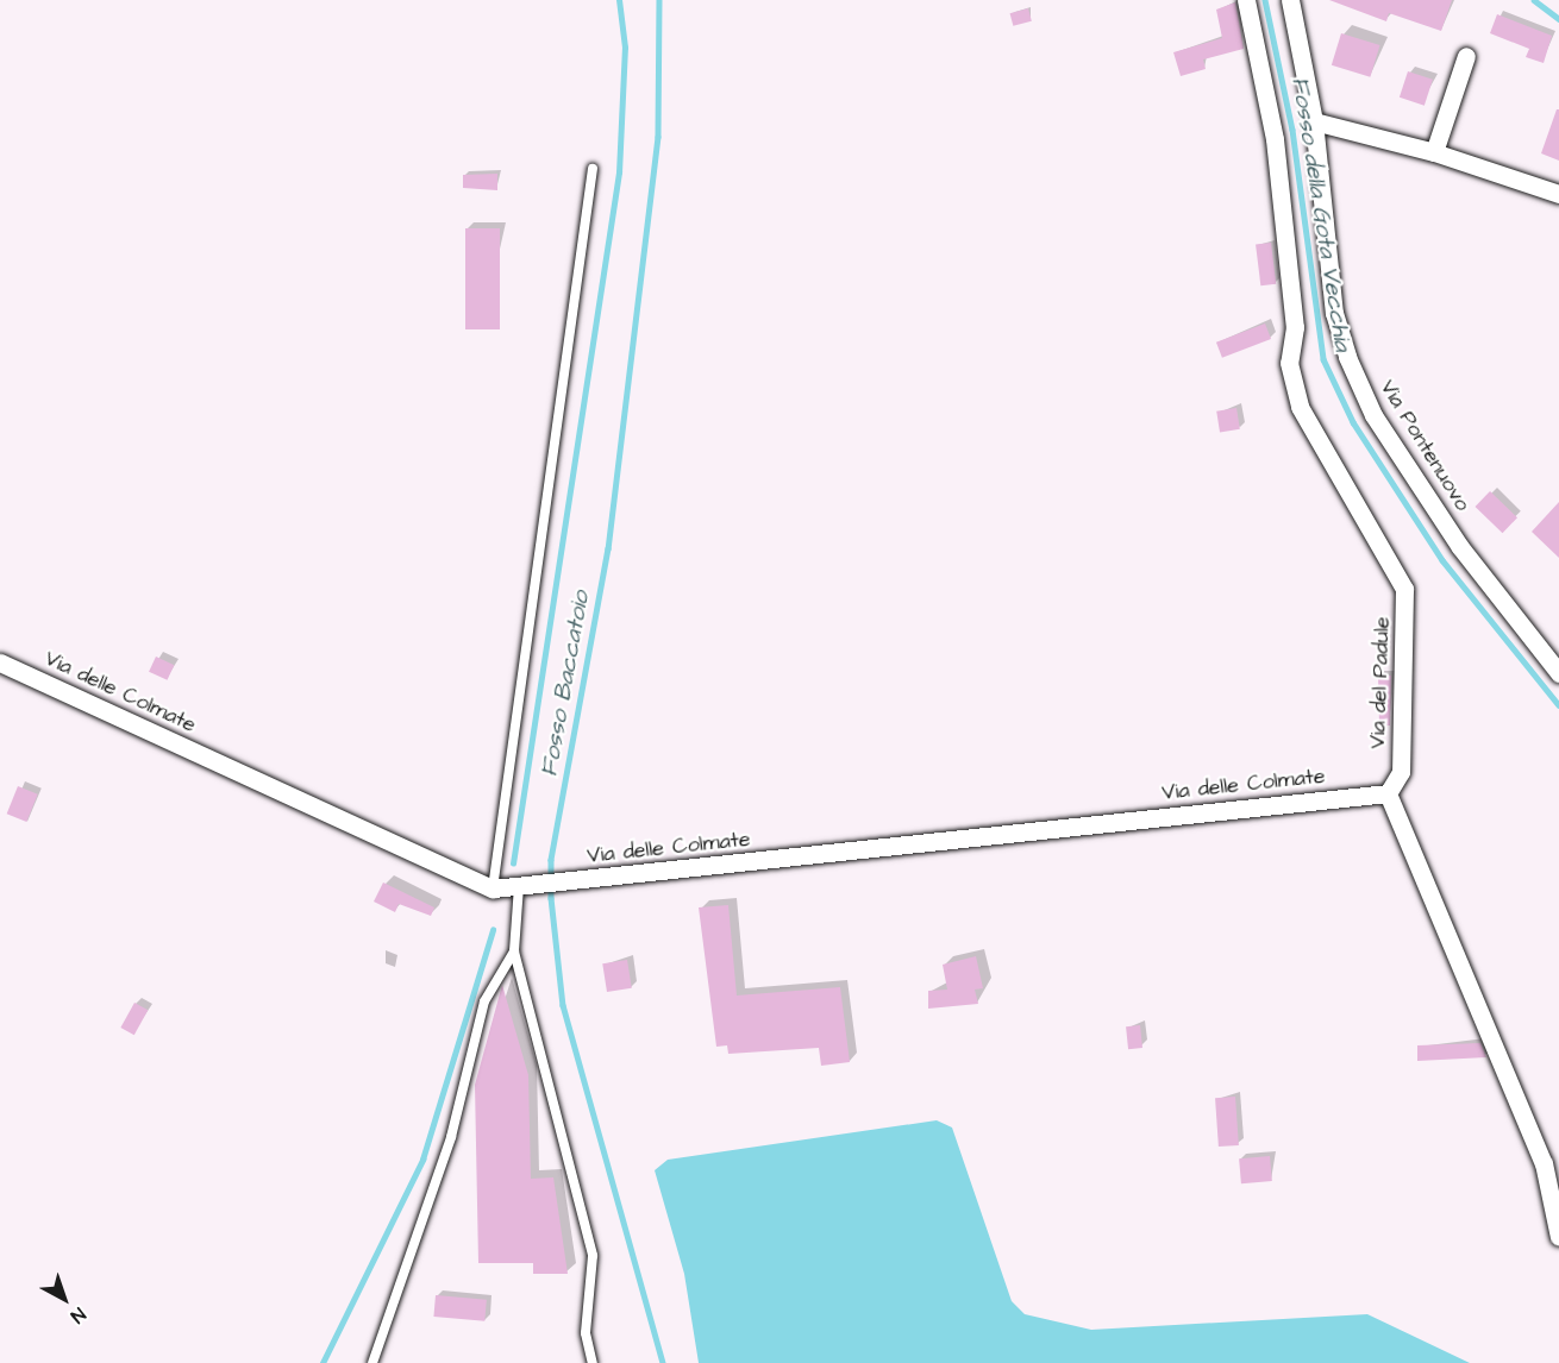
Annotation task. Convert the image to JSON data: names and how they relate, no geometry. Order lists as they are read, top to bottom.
{
  "streets": {
    "street": ["Via Pontenuovo", "Via del Padule", "Via delle Colmate"]
  },
  "crossings": [
    ["Via del Padule", "Via delle Colmate"]
  ],
  "water": ["Fosso della Gota Vecchia", "Fosso Baccatoio"],
  "north": "bottom right"
}
